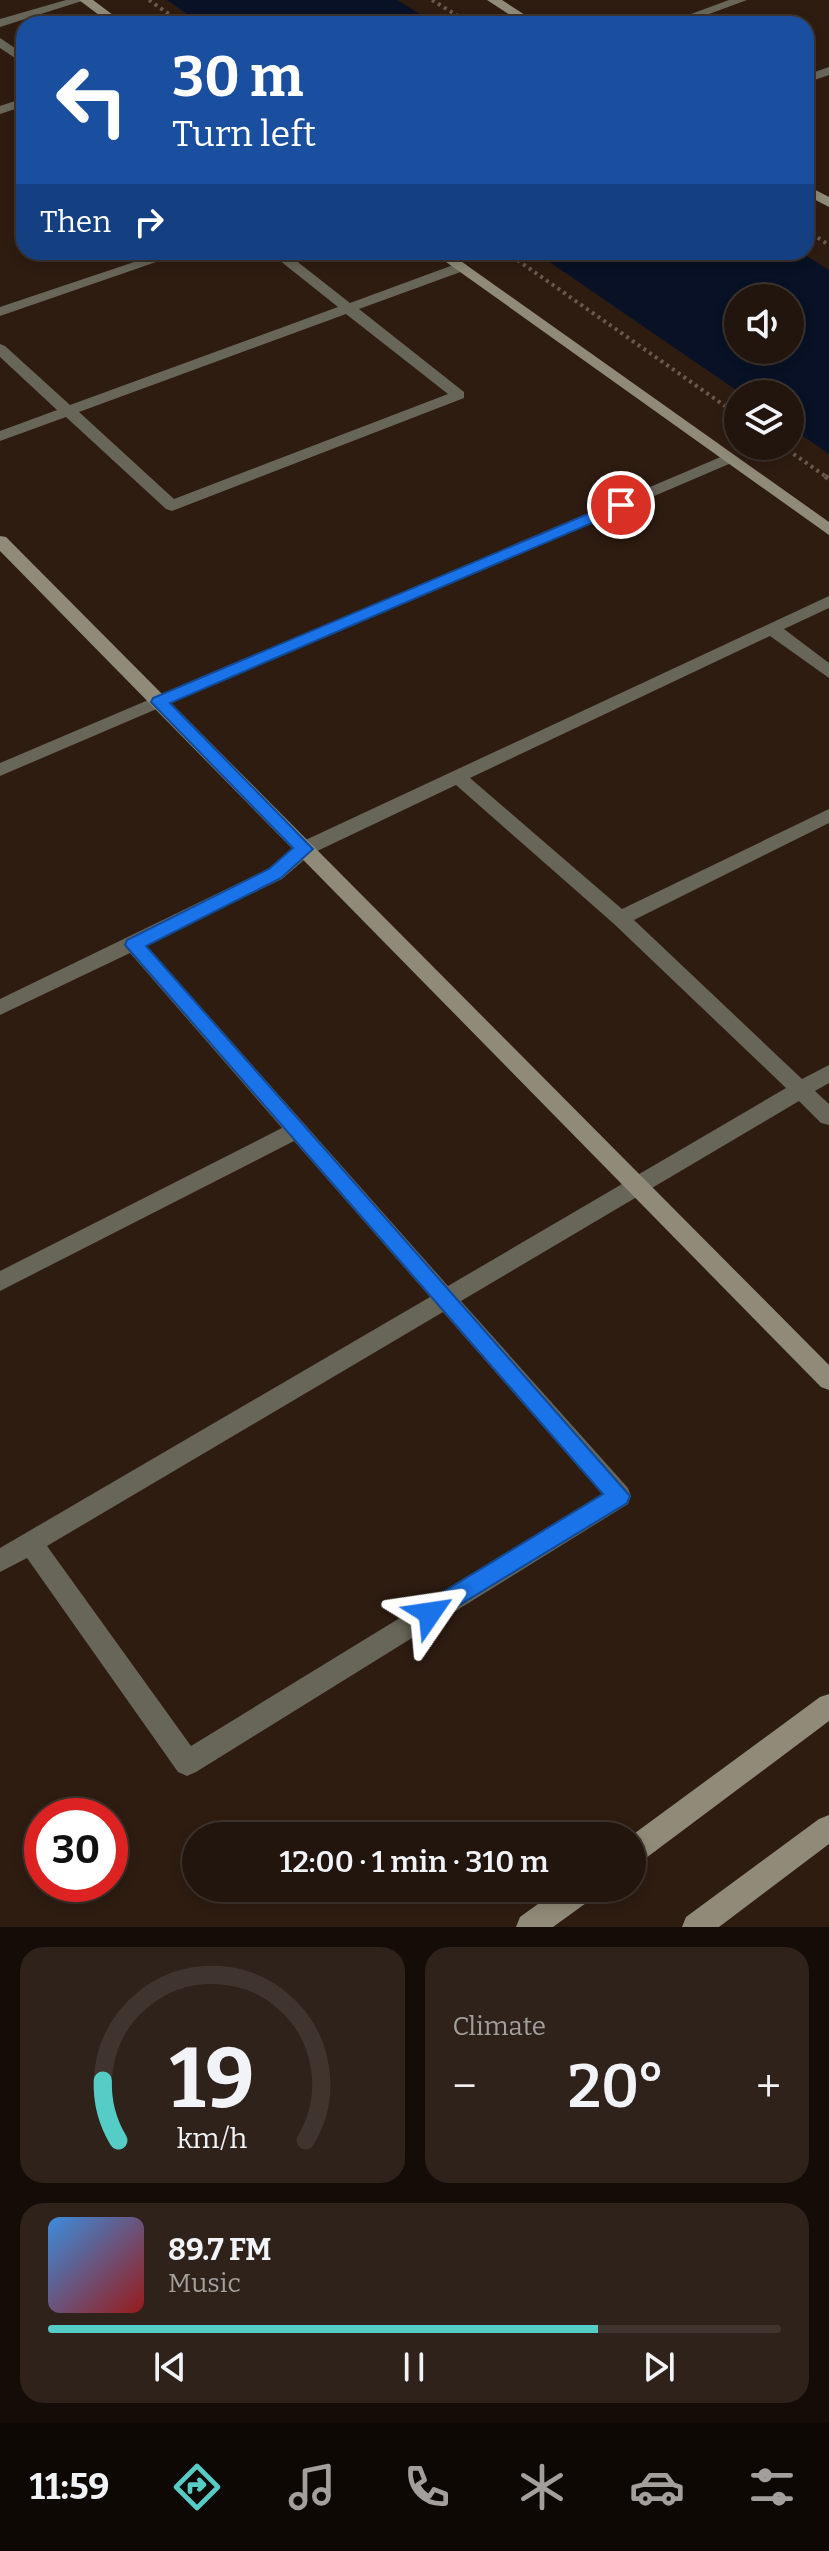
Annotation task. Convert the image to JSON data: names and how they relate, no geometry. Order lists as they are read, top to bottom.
{
  "page": {
    "turn": ["30 m", "Turn left"],
    "then": "Then",
    "limit": "30",
    "trip": "12:00 · 1 min · 310 m",
    "tile": "Climate",
    "heat": ["−", "20°", "+"],
    "song": ["89.7 FM", "Music"],
    "tabs": "11:59",
    "gauge": ["19", "km/h"]
  }
}
